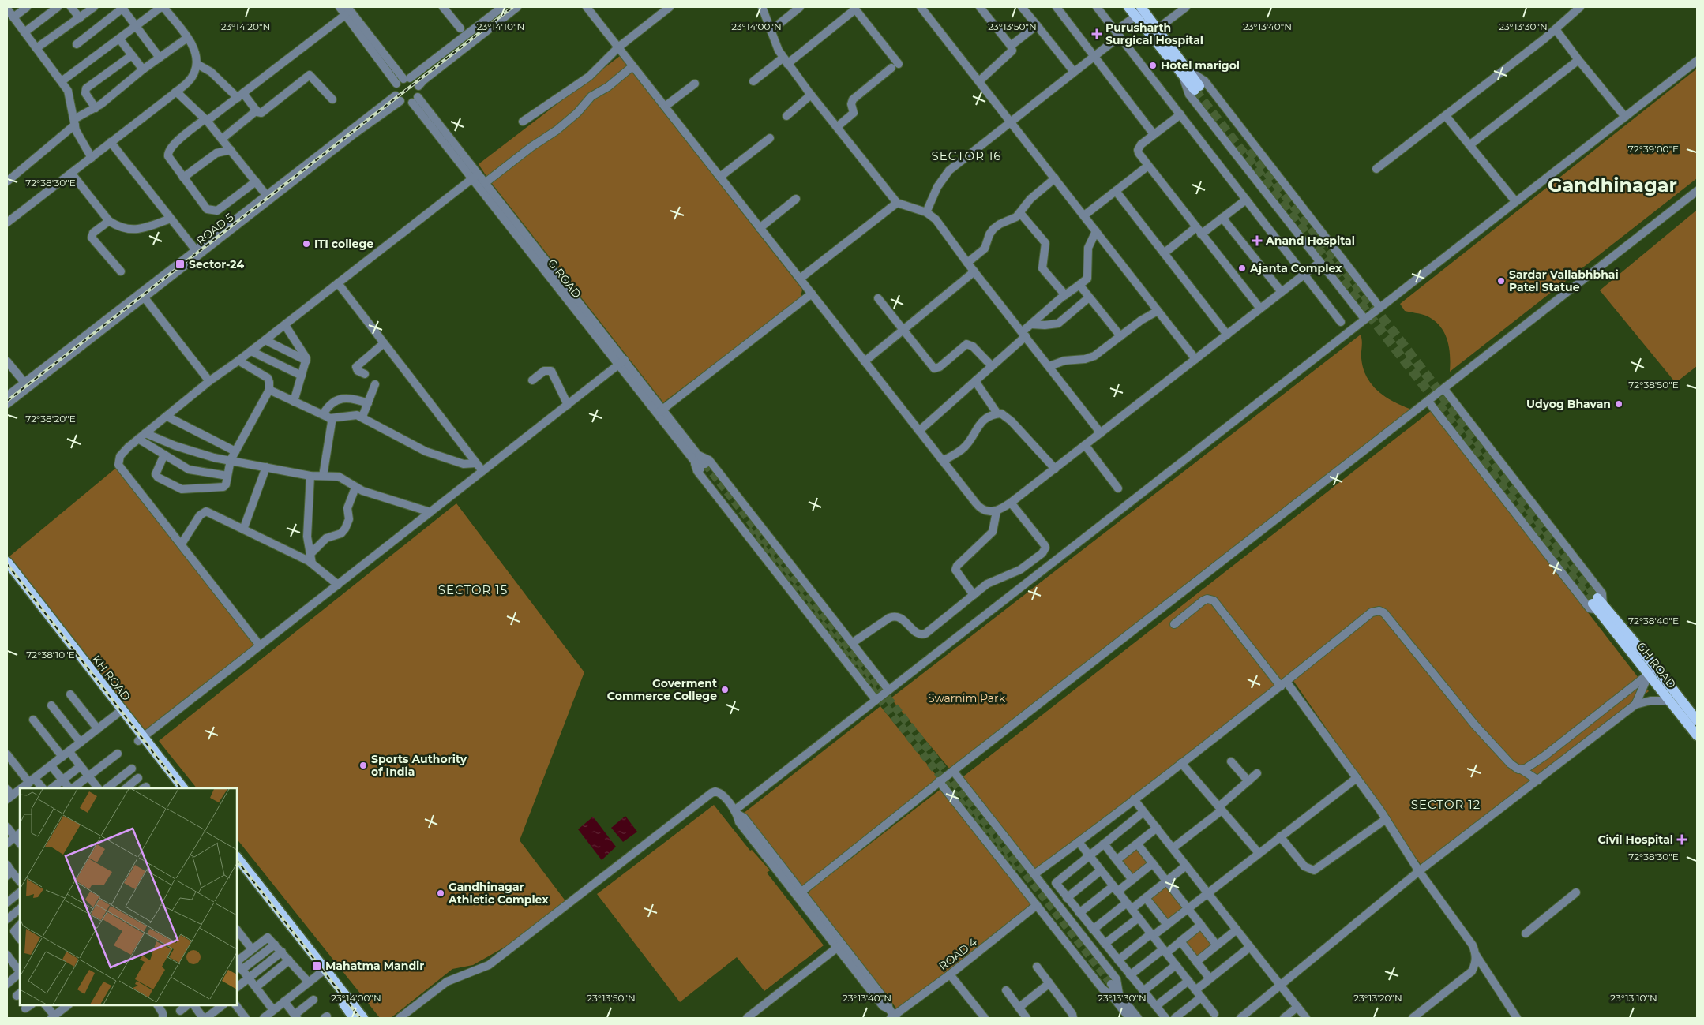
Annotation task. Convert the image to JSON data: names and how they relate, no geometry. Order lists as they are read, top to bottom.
{
  "streets": {
    "main road": ["GH ROAD", "KH ROAD"],
    "street": ["ROAD 5", "G ROAD", "ROAD 4"]
  },
  "crossings": [
    ["ROAD 5", "G ROAD"]
  ],
  "districts": [
    "SECTOR 16",
    "Gandhinagar",
    "SECTOR 15",
    "SECTOR 12"
  ],
  "parks": ["Swarnim Park"],
  "places": {
    "health": ["Purusharth Surgical Hospital", "Anand Hospital", "Civil Hospital"],
    "other": [
      "Hotel marigol",
      "ITI college",
      "Ajanta Complex",
      "Sardar Vallabhbhai Patel Statue",
      "Udyog Bhavan",
      "Goverment Commerce College",
      "Sports Authority of India",
      "Gandhinagar Athletic Complex"
    ],
    "transit": ["Sector-24", "Mahatma Mandir"]
  },
  "coordinates": [
    "23°14'00\"N",
    "23°13'30\"N",
    "23°14'20\"N",
    "23°14'10\"N",
    "23°13'50\"N",
    "23°13'40\"N",
    "72°39'00\"E",
    "72°38'30\"E",
    "72°38'50\"E",
    "72°38'20\"E",
    "72°38'40\"E",
    "72°38'10\"E",
    "23°13'20\"N",
    "23°13'10\"N"
  ]
}
